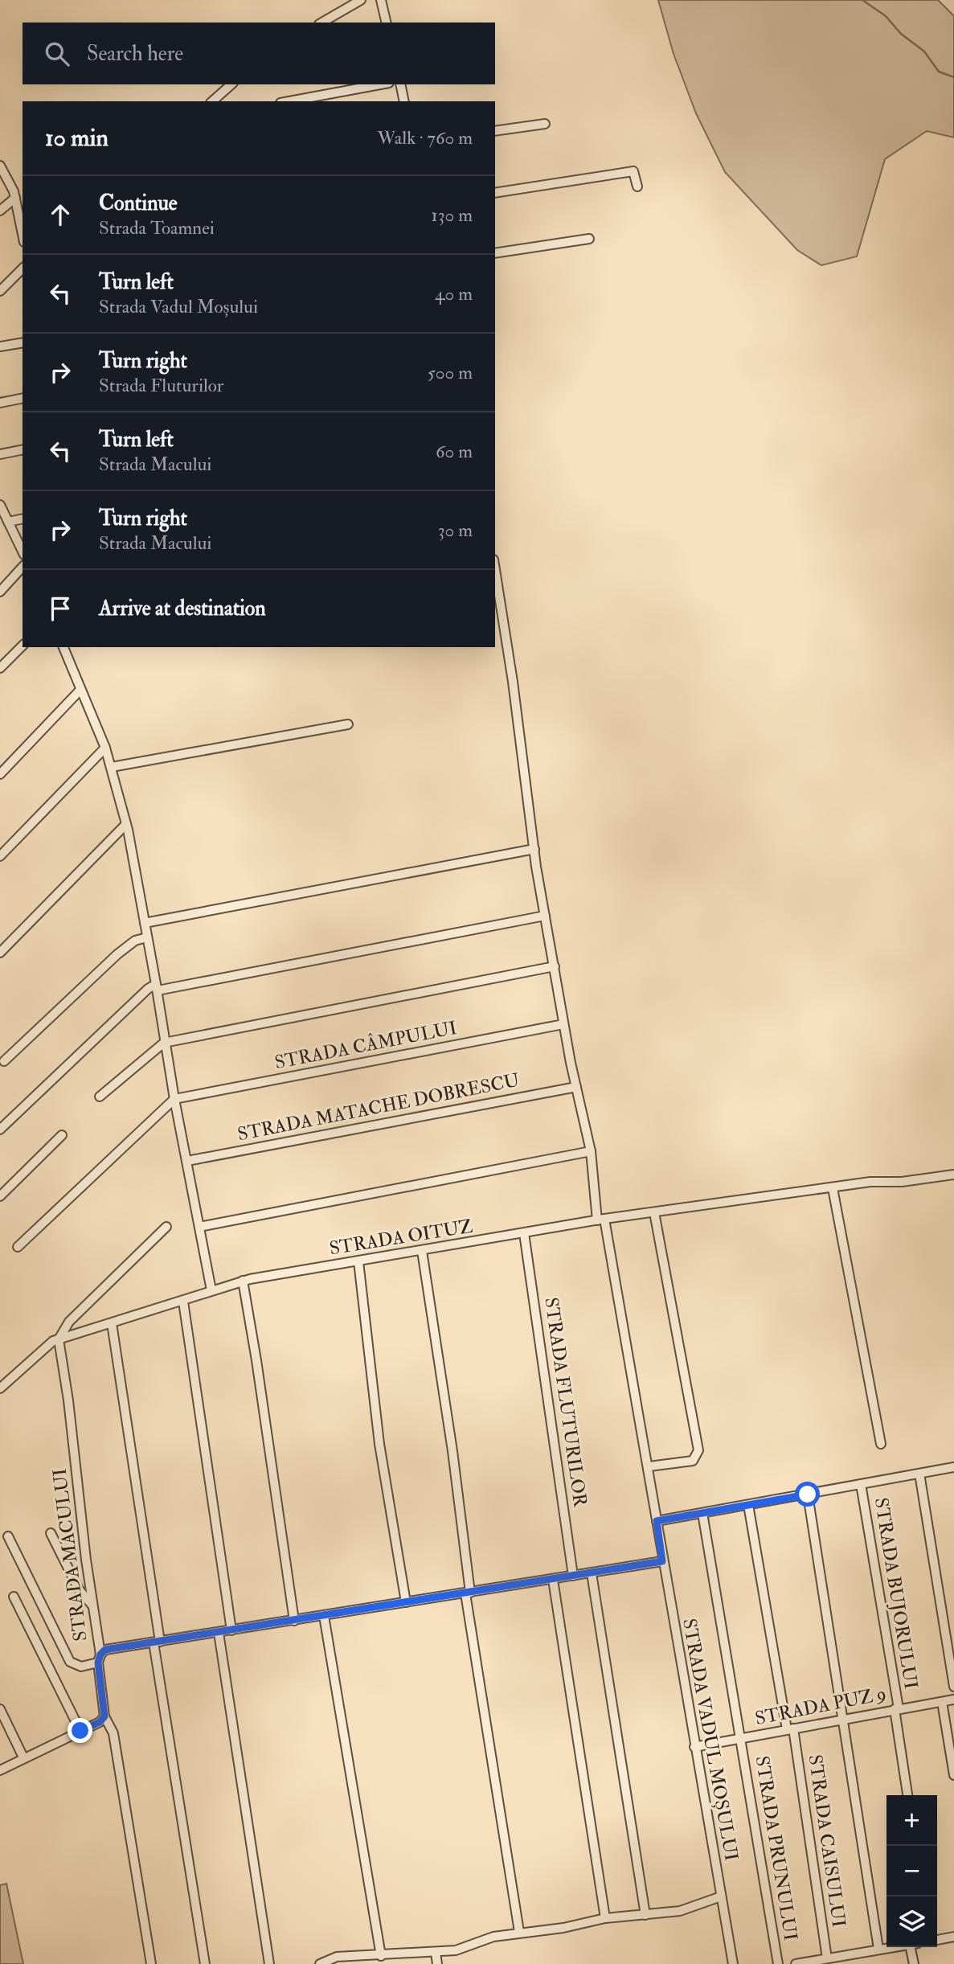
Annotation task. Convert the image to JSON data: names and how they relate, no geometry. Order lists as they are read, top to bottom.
{
  "streets": {
    "street": [
      "STRADA CÂMPULUI",
      "STRADA MATACHE DOBRESCU",
      "STRADA OITUZ",
      "STRADA FLUTURILOR",
      "STRADA MACULUI",
      "STRADA BUJORULUI",
      "STRADA PUZ 9",
      "STRADA VADUL MOȘULUI",
      "STRADA CAISULUI",
      "STRADA PRUNULUI"
    ]
  },
  "crossings": [
    ["STRADA CÂMPULUI", "STRADA VADUL MOȘULUI"],
    ["STRADA MATACHE DOBRESCU", "STRADA VADUL MOȘULUI"],
    ["STRADA OITUZ", "STRADA FLUTURILOR"],
    ["STRADA OITUZ", "STRADA MACULUI"],
    ["STRADA OITUZ", "STRADA VADUL MOȘULUI"],
    ["STRADA BUJORULUI", "STRADA PUZ 9"],
    ["STRADA PUZ 9", "STRADA VADUL MOȘULUI"],
    ["STRADA PUZ 9", "STRADA CAISULUI"],
    ["STRADA PUZ 9", "STRADA PRUNULUI"]
  ],
  "page": {
    "search": "Search here",
    "heading": ["10 min", "Walk · 760 m"],
    "list": [
      ["Continue", "Strada Toamnei", "130 m"],
      ["Turn left", "Strada Vadul Moșului", "40 m"],
      ["Turn right", "Strada Fluturilor", "500 m"],
      ["Turn left", "Strada Macului", "60 m"],
      ["Turn right", "Strada Macului", "30 m"],
      "Arrive at destination"
    ],
    "map_buttons": ["+", "−"]
  }
}
